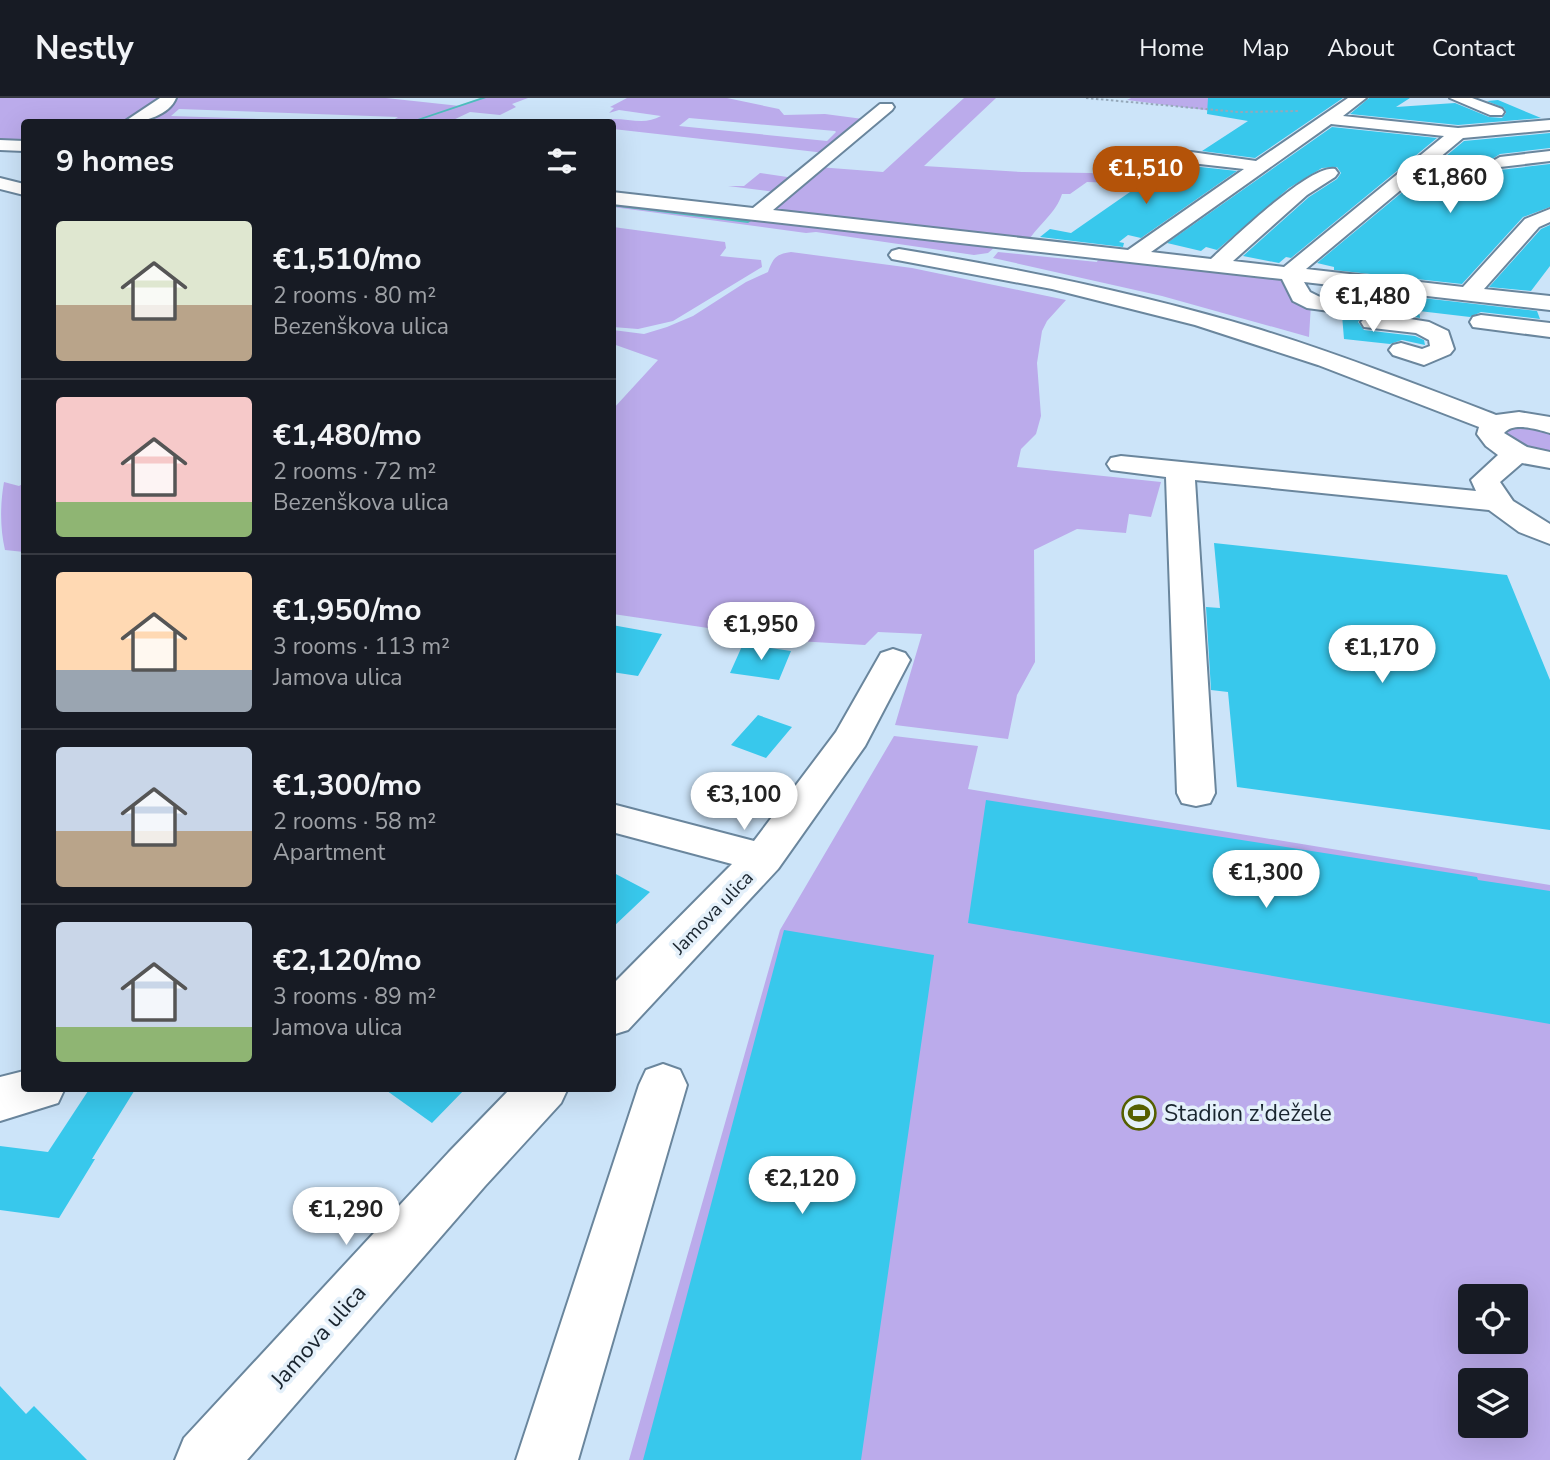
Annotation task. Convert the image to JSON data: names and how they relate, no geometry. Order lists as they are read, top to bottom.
{
  "streets": {
    "street": ["Jamova ulica"]
  },
  "places": {
    "sports": ["Stadion z'dežele"]
  },
  "page": {
    "header": "Nestly",
    "nav": [
      "Home",
      "Map",
      "About",
      "Contact"
    ],
    "heading": "9 homes",
    "price": [
      "€1,510",
      "€1,860",
      "€1,480",
      "€1,950",
      "€1,170",
      "€3,100",
      "€1,300",
      "€2,120",
      "€1,290"
    ],
    "list": [
      {
        "name": "€1,510/mo",
        "note": "2 rooms · 80 m² · Bezenškova ulica"
      },
      {
        "name": "€1,480/mo",
        "note": "2 rooms · 72 m² · Bezenškova ulica"
      },
      {
        "name": "€1,950/mo",
        "note": "3 rooms · 113 m² · Jamova ulica"
      },
      {
        "name": "€1,300/mo",
        "note": "2 rooms · 58 m² · Apartment"
      },
      {
        "name": "€2,120/mo",
        "note": "3 rooms · 89 m² · Jamova ulica"
      }
    ]
  }
}
